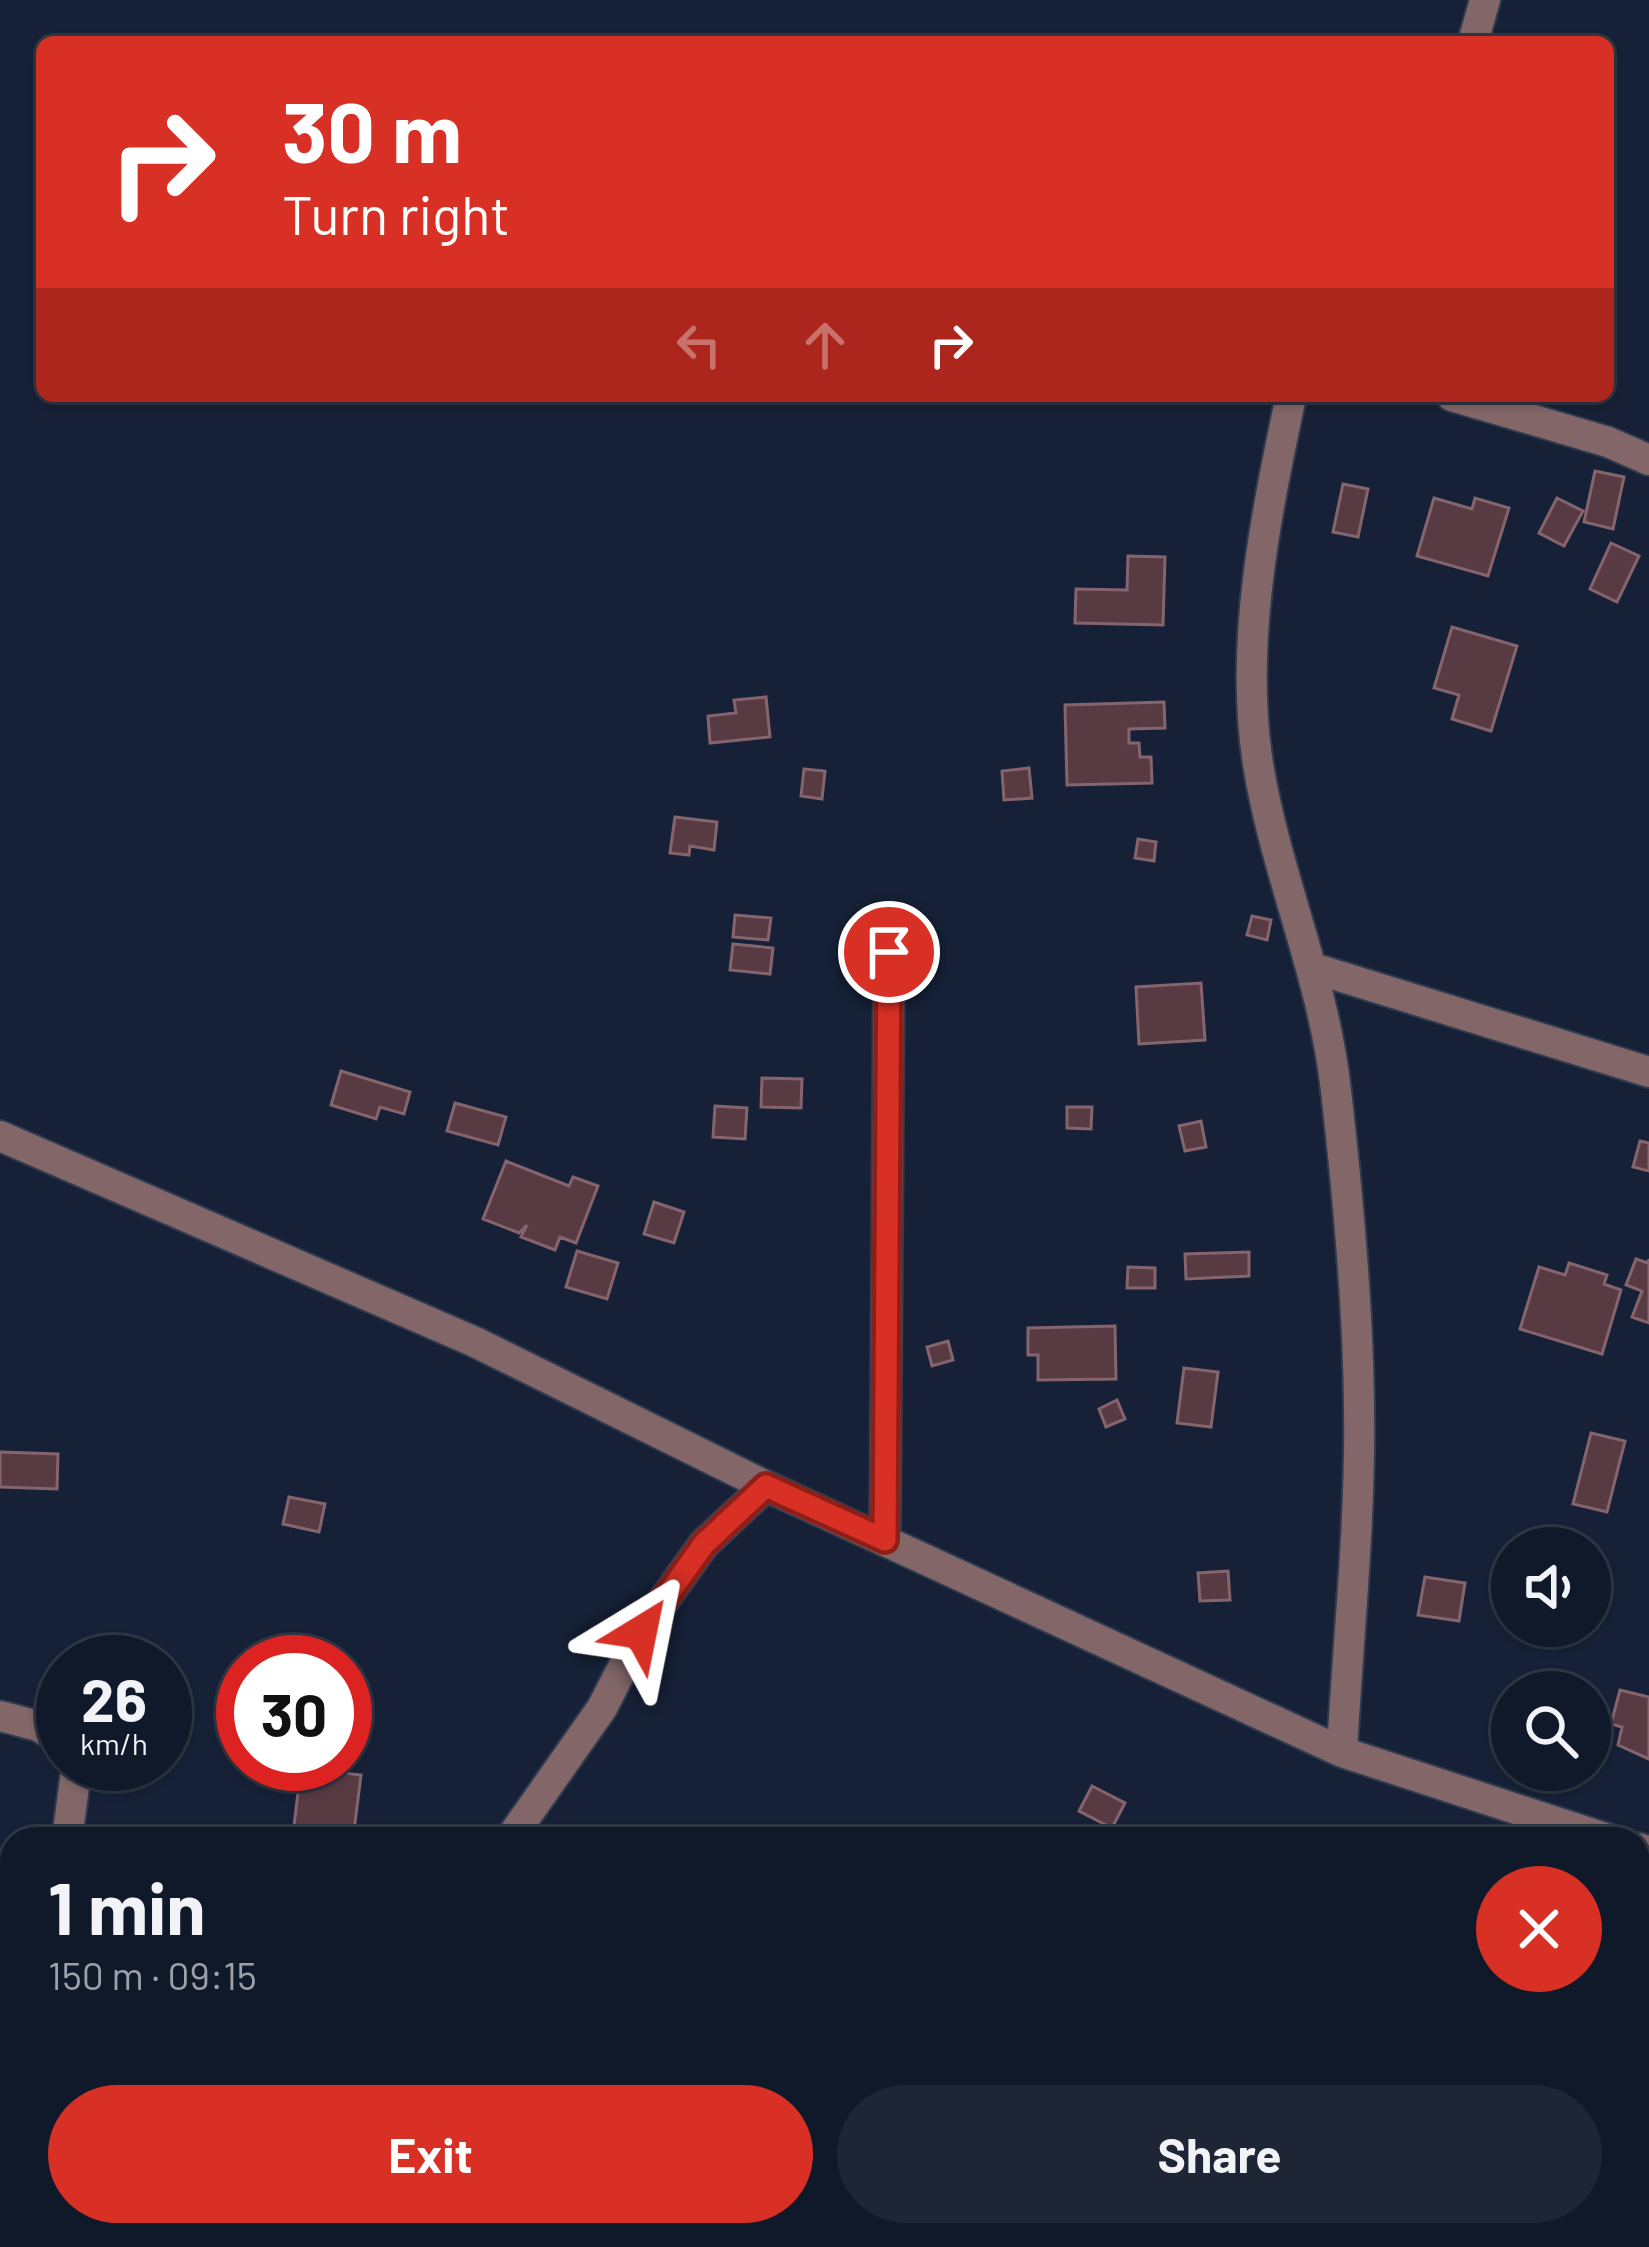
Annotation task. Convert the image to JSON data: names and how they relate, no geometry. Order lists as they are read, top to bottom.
{
  "page": {
    "turn": ["30 m", "Turn right"],
    "speed": "26 km/h",
    "limit": "30",
    "heading": ["1 min", "150 m · 09:15"],
    "buttons": ["Exit", "Share"]
  }
}
